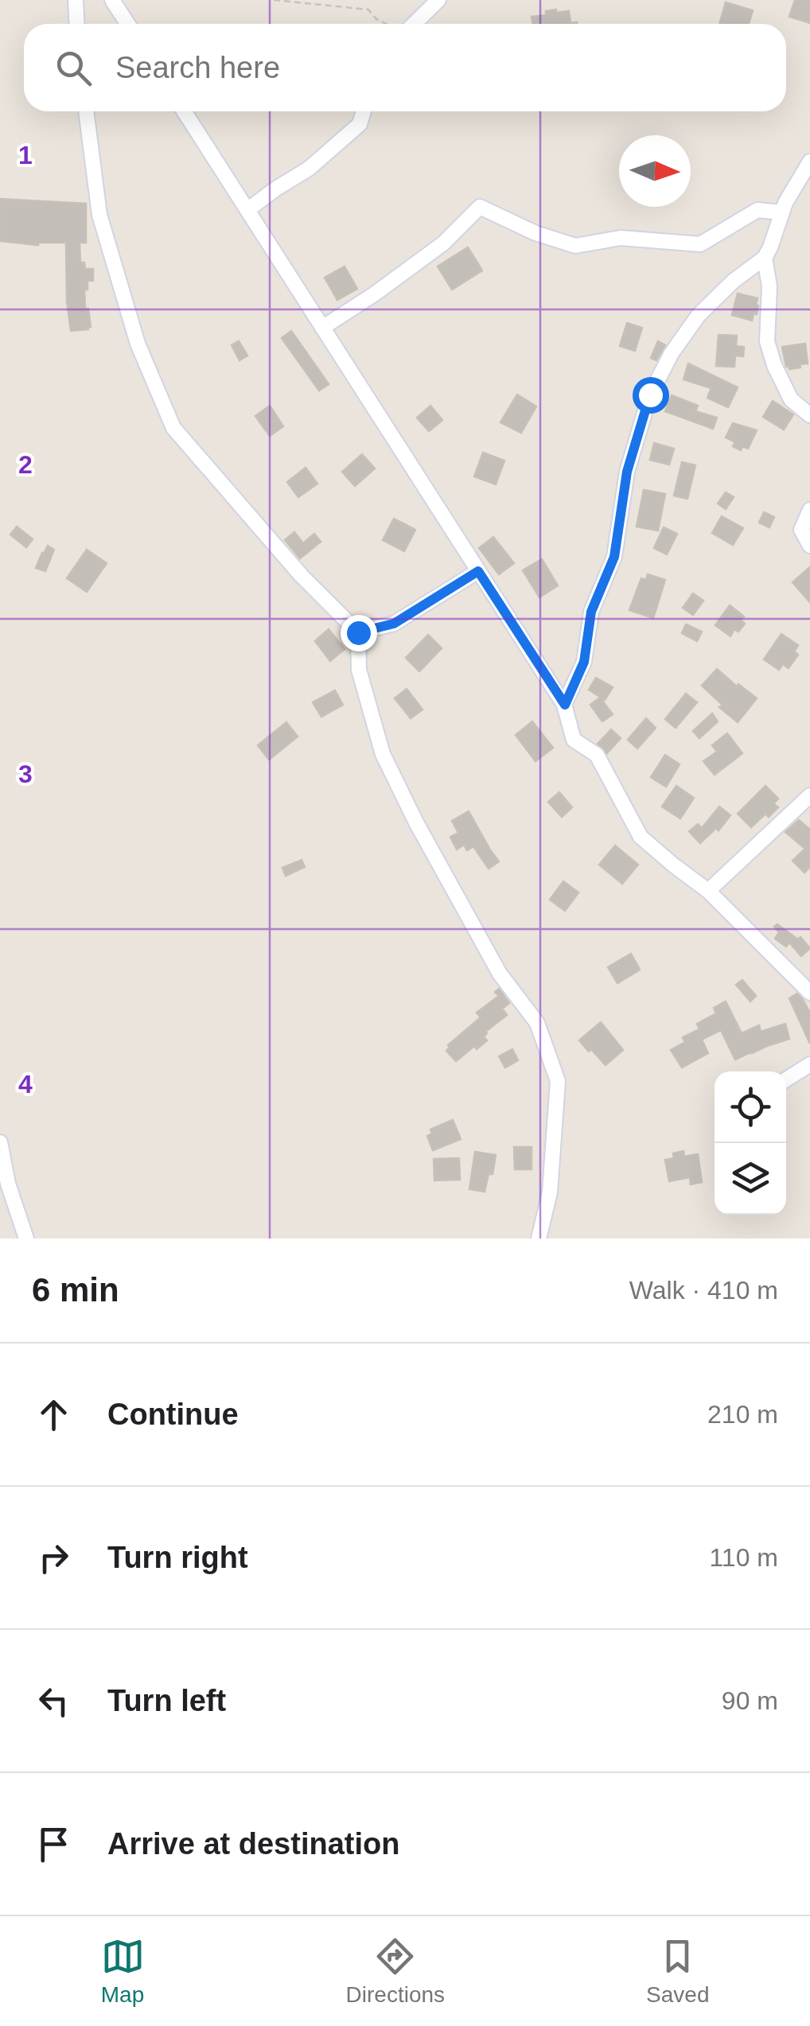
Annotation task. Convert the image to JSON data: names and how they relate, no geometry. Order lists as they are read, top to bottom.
{
  "north": "right",
  "page": {
    "search": "Search here",
    "heading": ["6 min", "Walk · 410 m"],
    "list": [
      ["Continue", "210 m"],
      ["Turn right", "110 m"],
      ["Turn left", "90 m"],
      "Arrive at destination"
    ],
    "nav": ["Map", "Directions", "Saved"]
  },
  "grid": {
    "rows": [
      "1",
      "2",
      "3",
      "4"
    ]
  }
}
